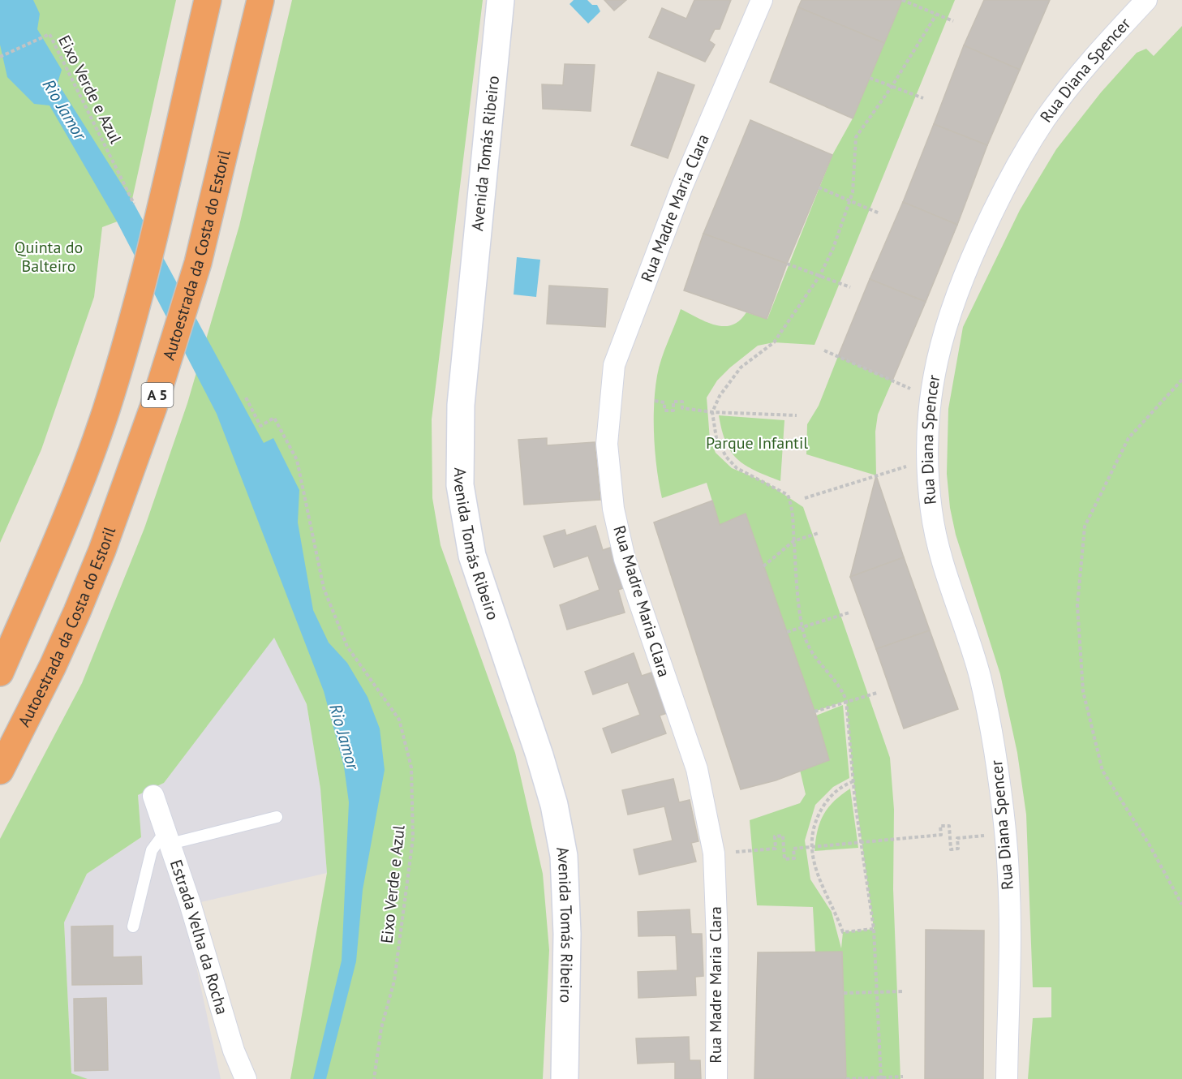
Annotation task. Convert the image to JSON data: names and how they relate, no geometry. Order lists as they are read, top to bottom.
{
  "streets": {
    "highway": ["Autoestrada da Costa do Estoril", "A 5"],
    "street": [
      "Rua Diana Spencer",
      "Avenida Tomás Ribeiro",
      "Rua Madre Maria Clara",
      "Estrada Velha da Rocha"
    ],
    "path": ["Eixo Verde e Azul"]
  },
  "water": ["Rio Jamor"],
  "parks": ["Quinta do Balteiro", "Parque Infantil"]
}
